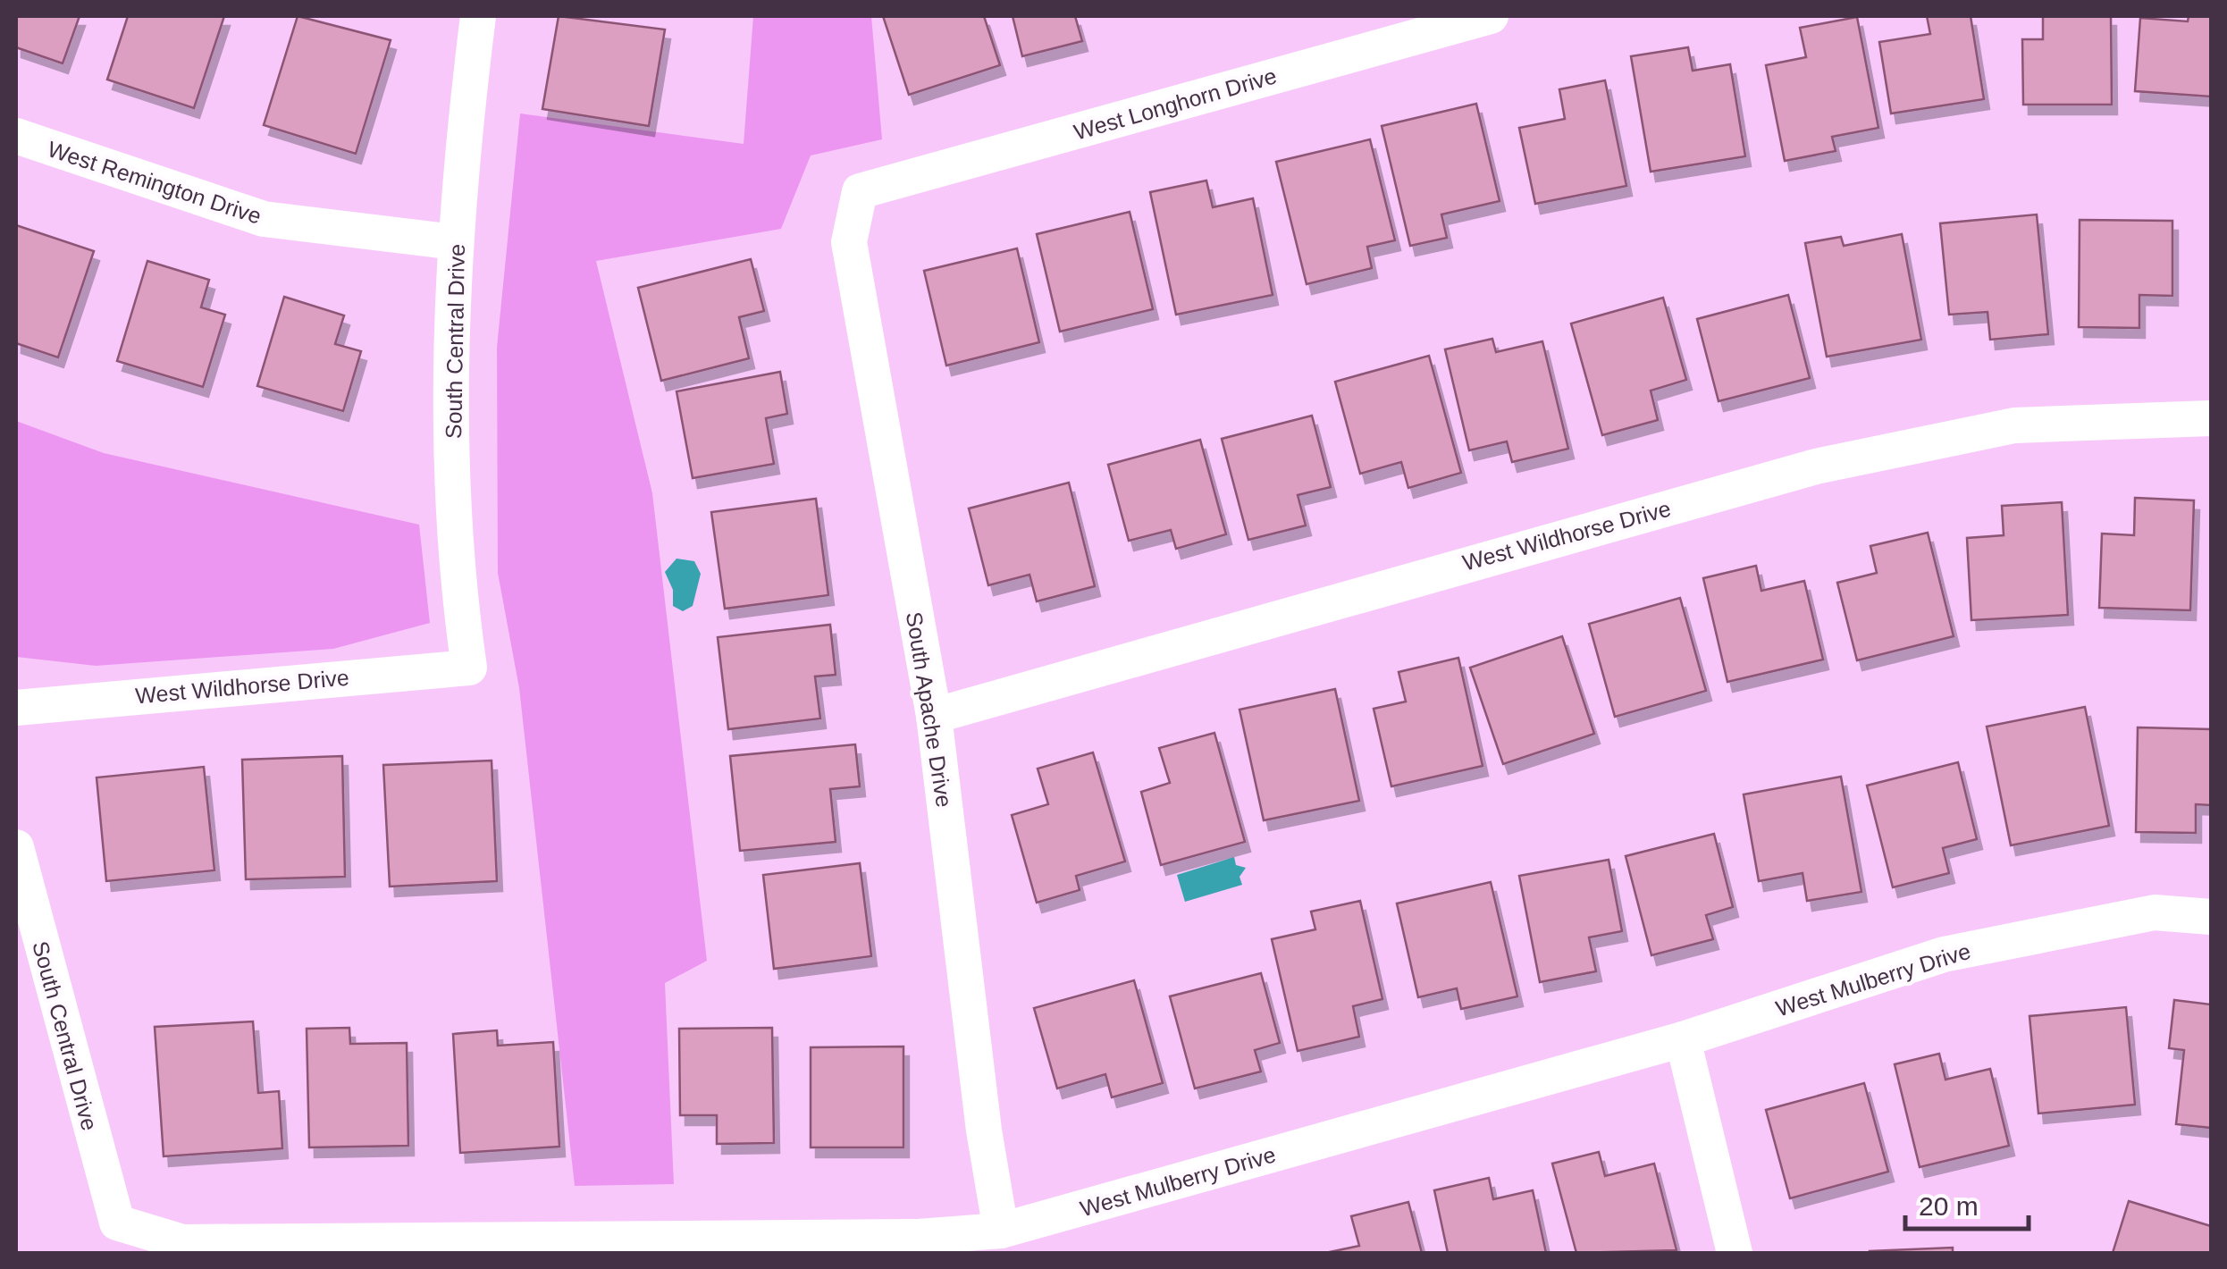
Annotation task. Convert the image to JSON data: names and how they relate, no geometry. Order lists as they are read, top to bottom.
{
  "streets": {
    "street": [
      "West Longhorn Drive",
      "West Remington Drive",
      "South Central Drive",
      "West Wildhorse Drive",
      "South Apache Drive",
      "West Mulberry Drive"
    ]
  },
  "crossings": [
    ["West Longhorn Drive", "South Apache Drive"],
    ["West Remington Drive", "South Central Drive"],
    ["South Central Drive", "West Wildhorse Drive"],
    ["South Central Drive", "West Mulberry Drive"],
    ["West Wildhorse Drive", "South Apache Drive"],
    ["South Apache Drive", "West Mulberry Drive"]
  ],
  "scale_bar": "20 m"
}
